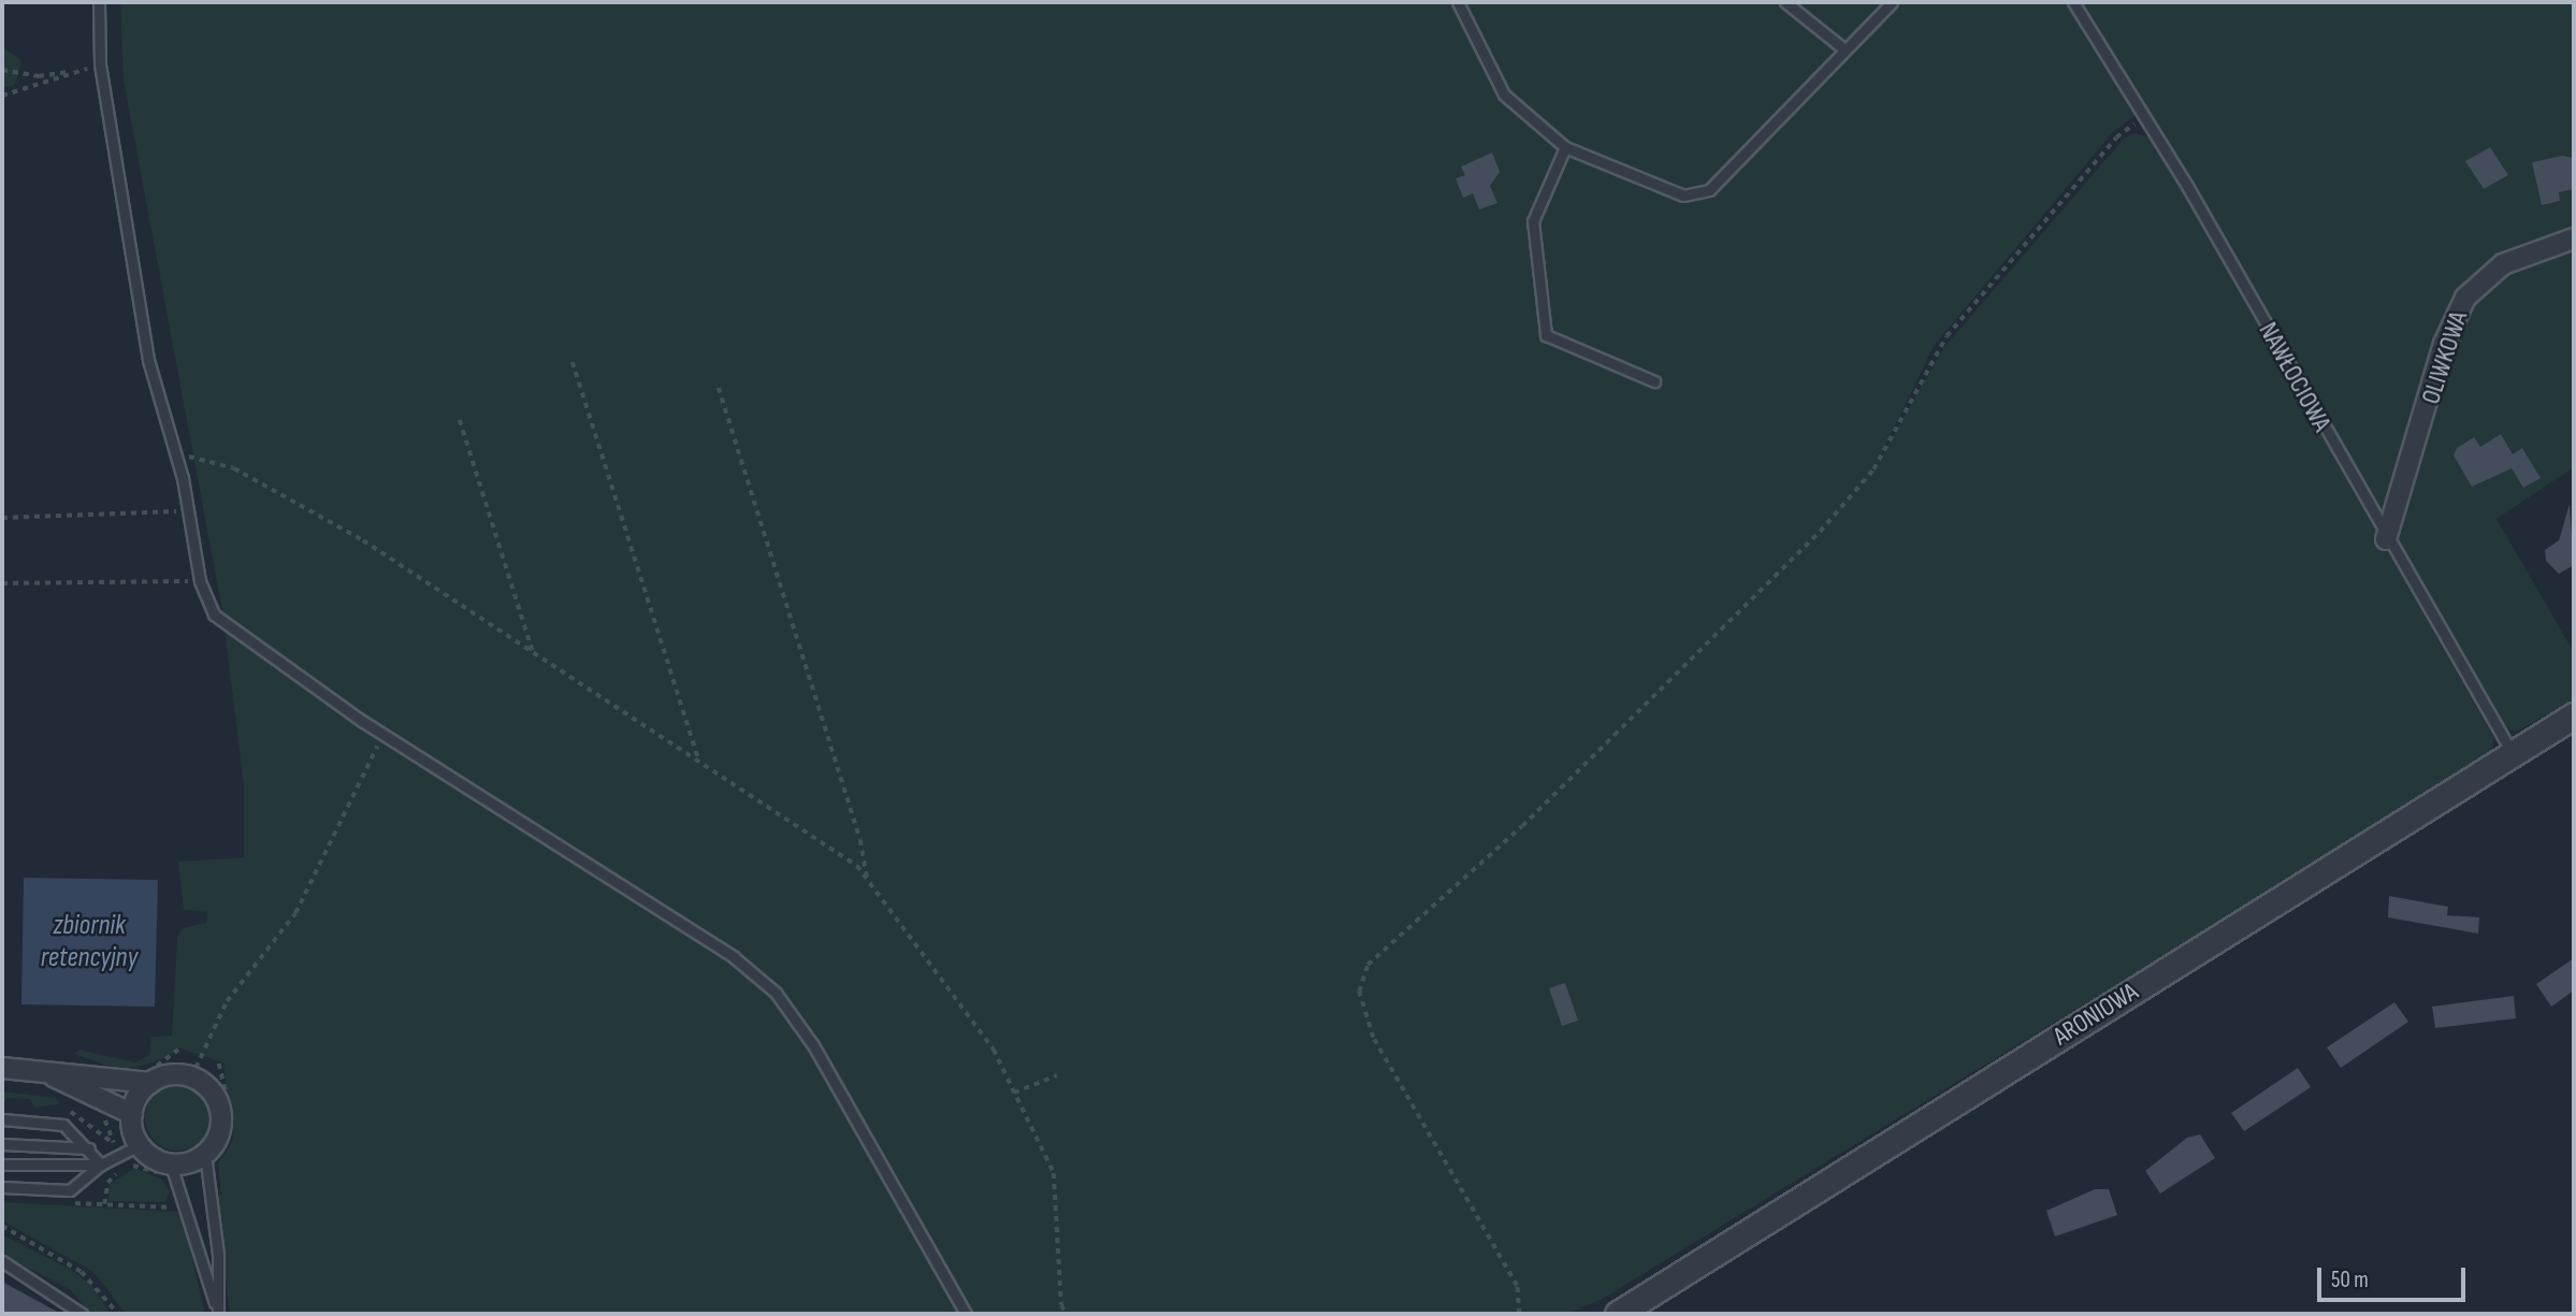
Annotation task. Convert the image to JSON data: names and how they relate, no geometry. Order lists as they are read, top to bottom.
{
  "streets": {
    "street": ["OLIWKOWA", "ARONIOWA"],
    "lane": ["NAWŁOCIOWA"]
  },
  "crossings": [
    ["OLIWKOWA", "NAWŁOCIOWA"],
    ["NAWŁOCIOWA", "ARONIOWA"]
  ],
  "water": ["zbiornik retencyjny"],
  "scale_bar": "50 m"
}
